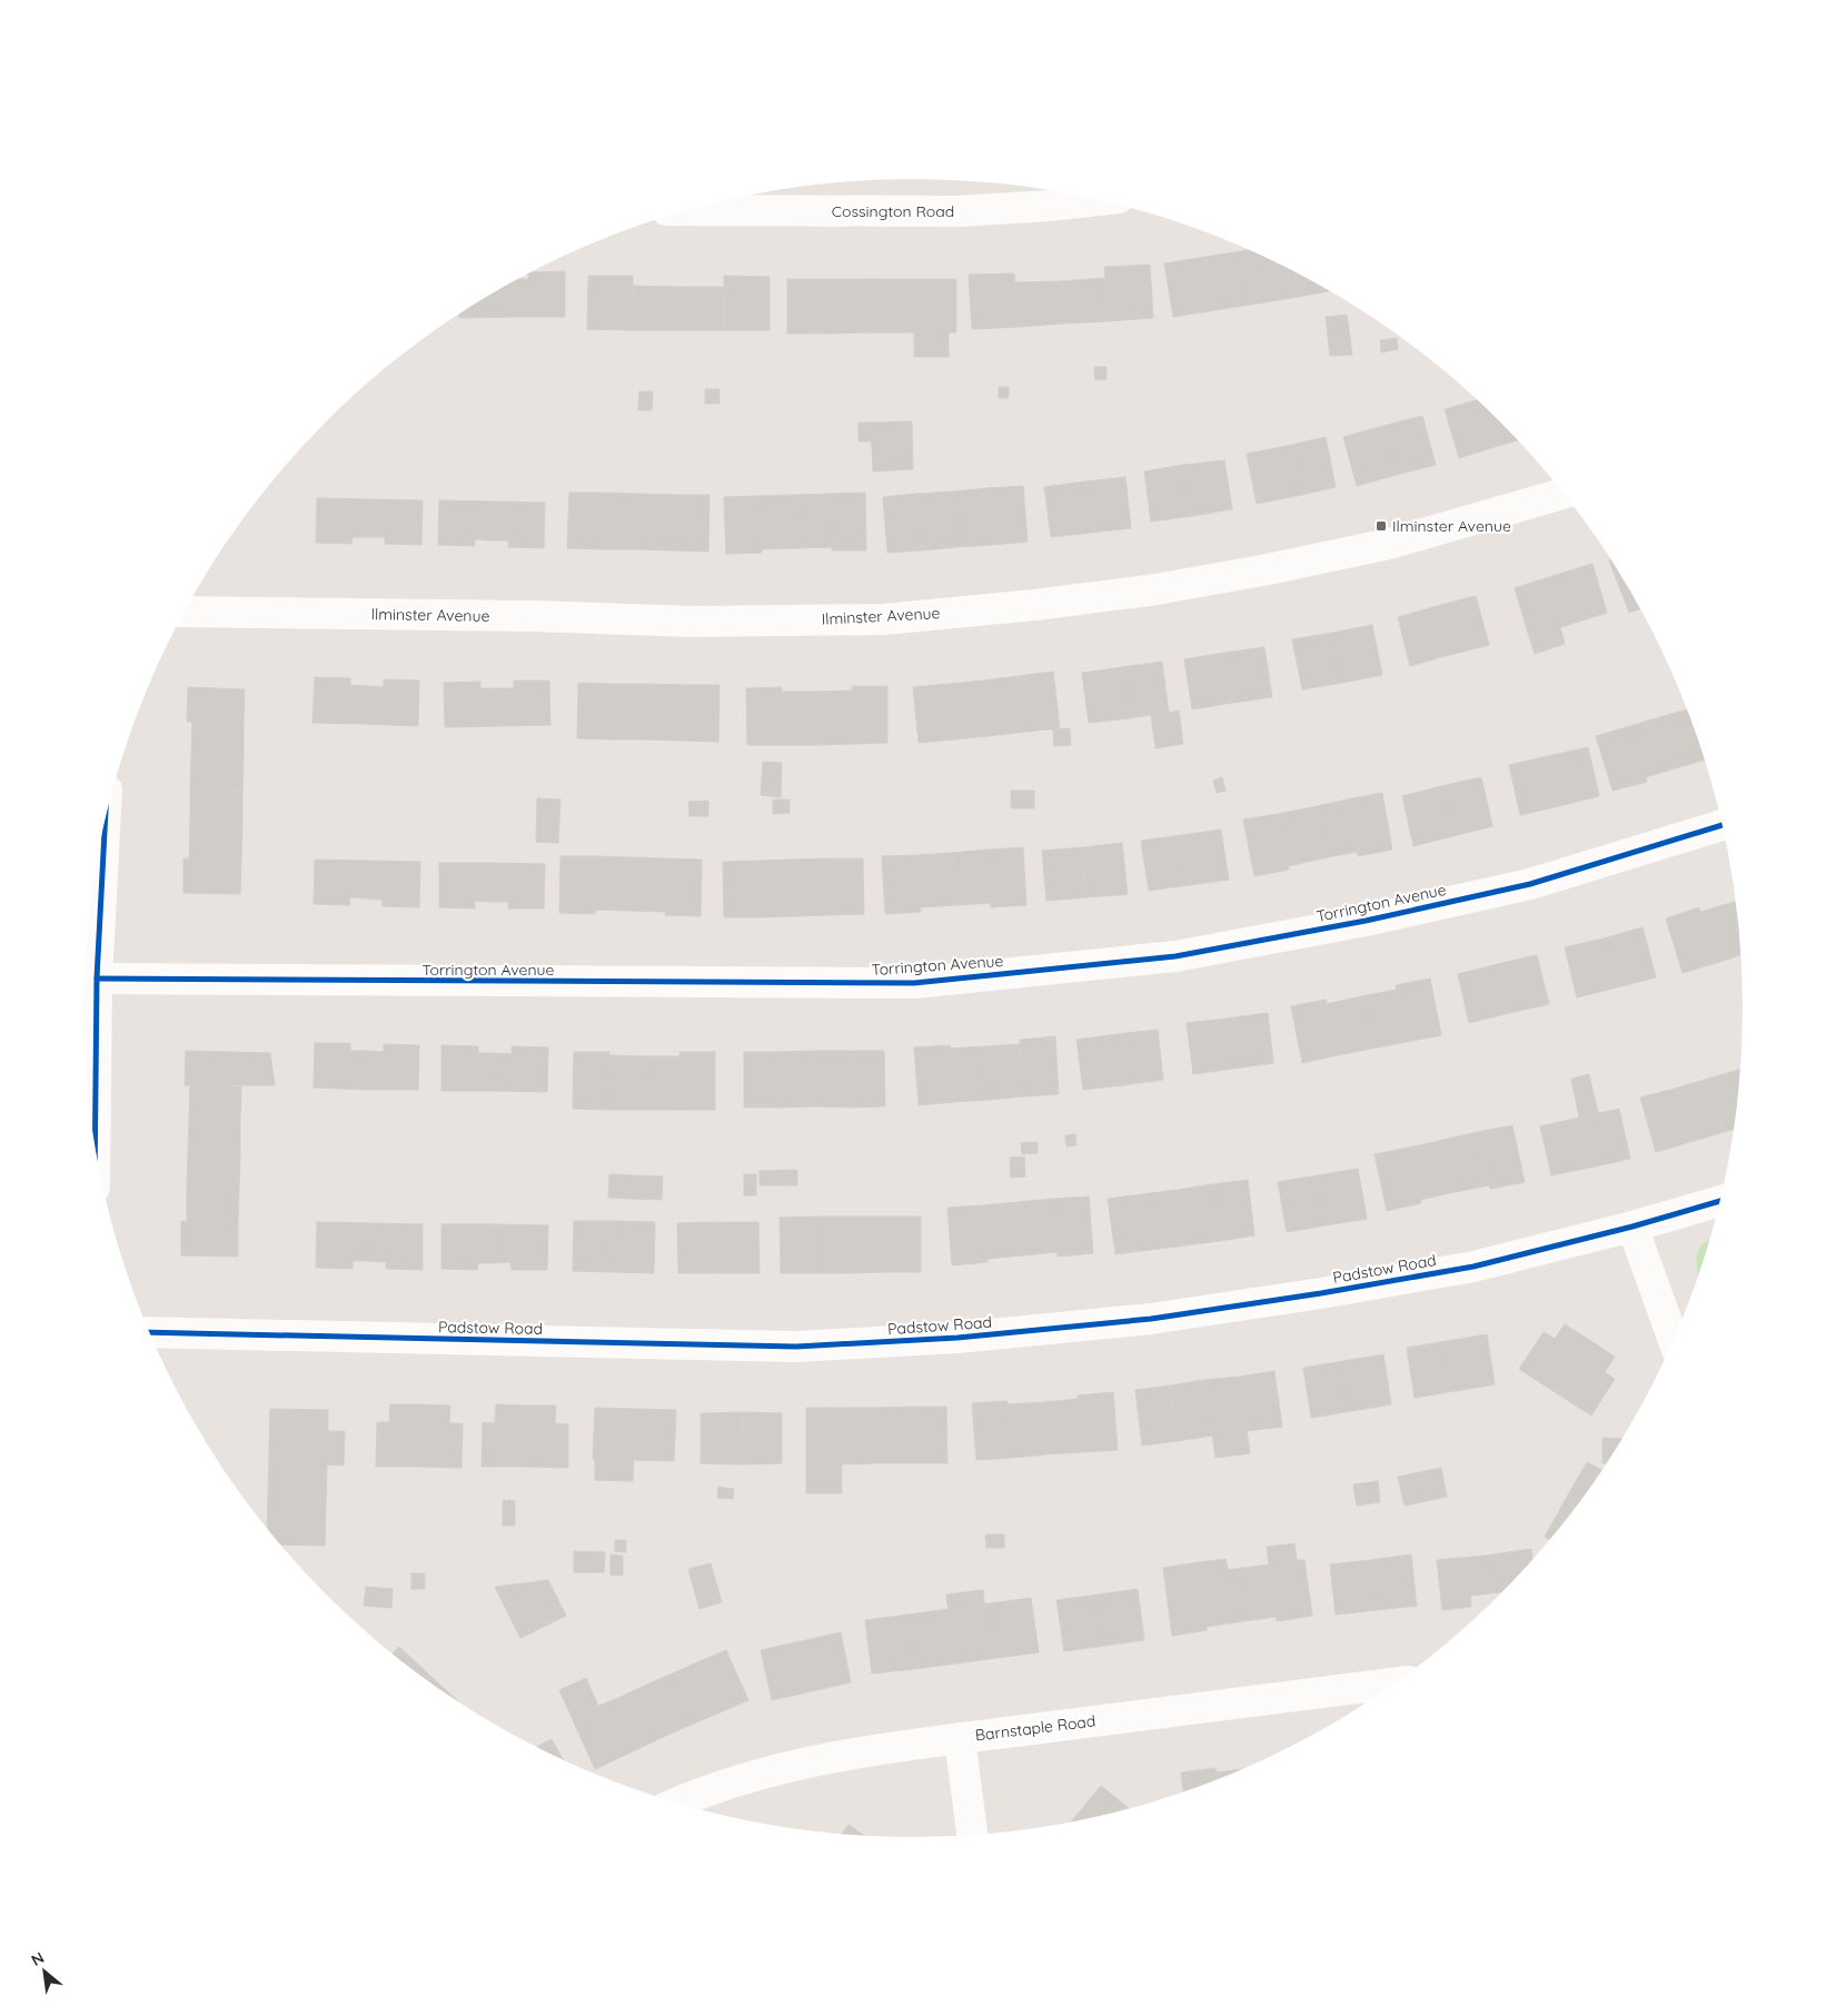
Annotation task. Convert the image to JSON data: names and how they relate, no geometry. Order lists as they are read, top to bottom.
{
  "streets": {
    "street": [
      "Cossington Road",
      "Ilminster Avenue",
      "Torrington Avenue",
      "Padstow Road",
      "Barnstaple Road"
    ]
  },
  "places": {
    "transit": ["Ilminster Avenue"]
  },
  "north": "top left"
}
